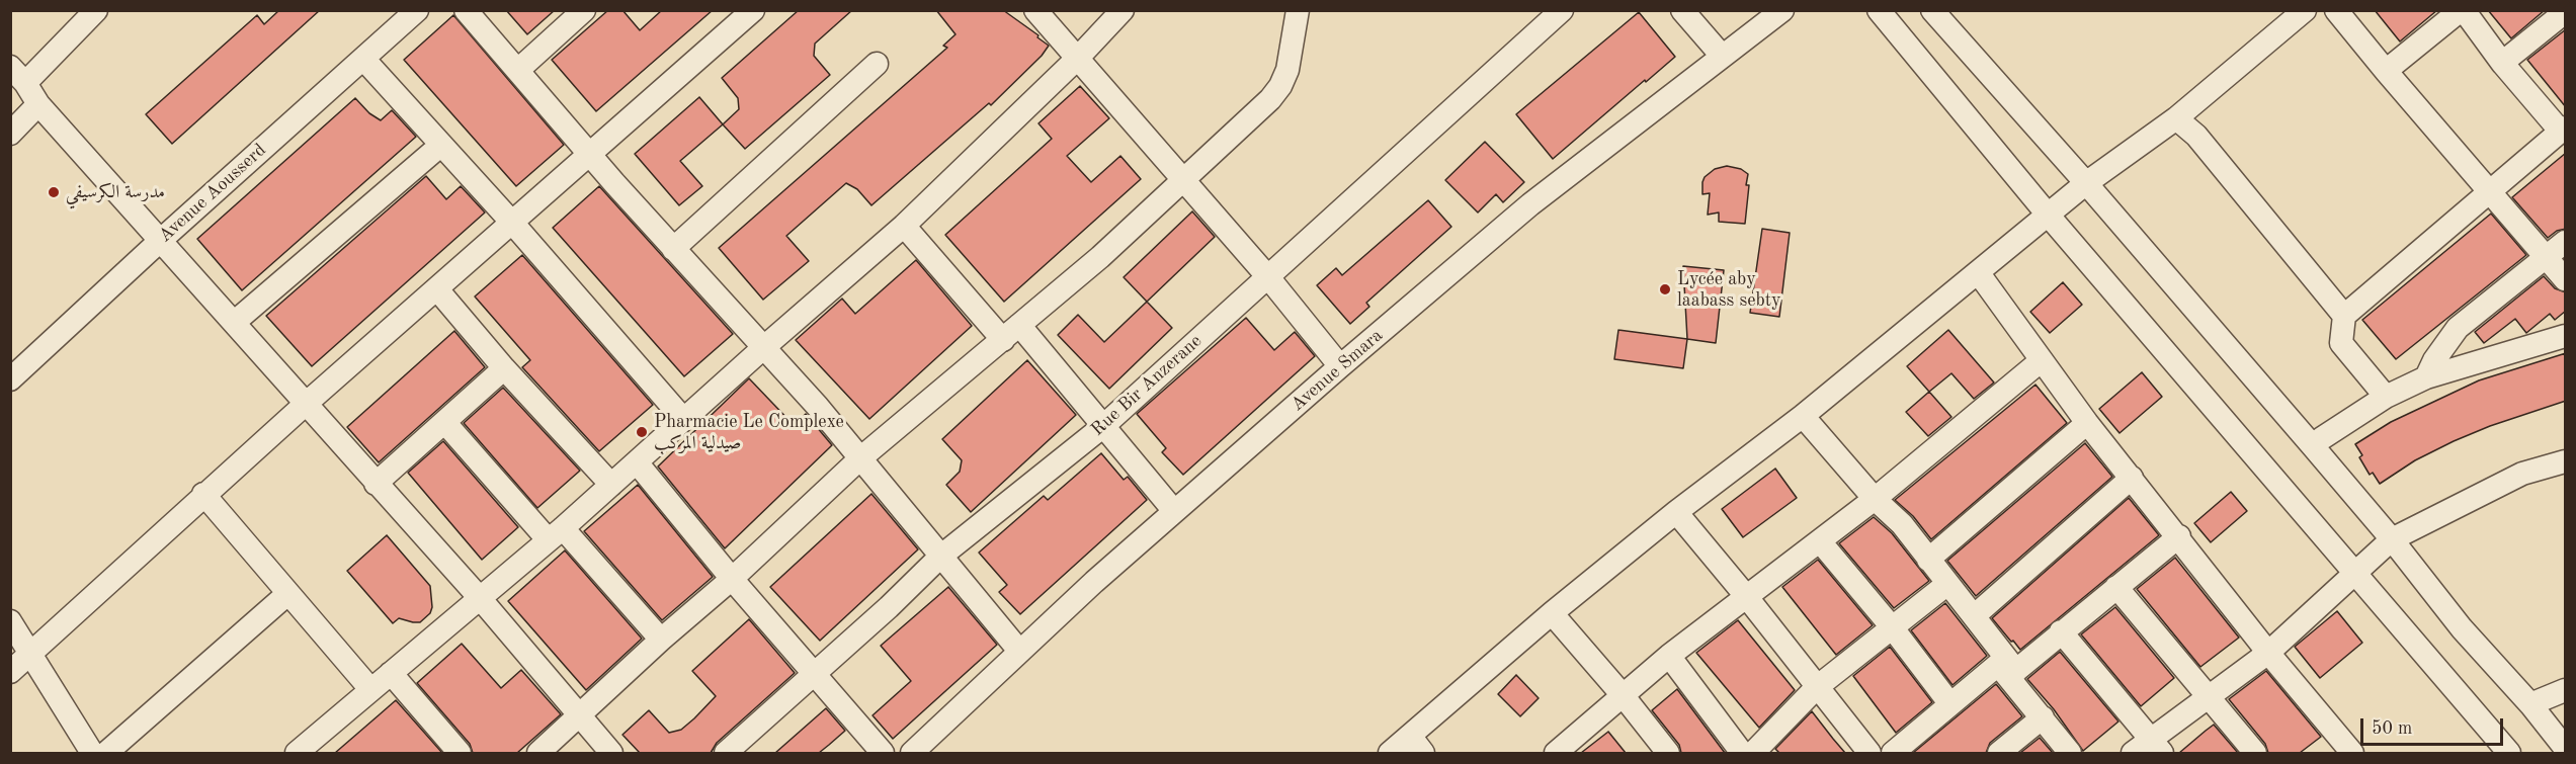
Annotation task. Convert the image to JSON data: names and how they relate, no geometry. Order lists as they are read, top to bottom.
{
  "streets": {
    "street": ["Avenue Aousserd", "Avenue Smara", "Rue Bir Anzerane"]
  },
  "places": ["مدرسة الكرسيفي", "Lycée aby laabass sebty", "Pharmacie Le Complexe صيدلية المركب"],
  "scale_bar": "50 m"
}
